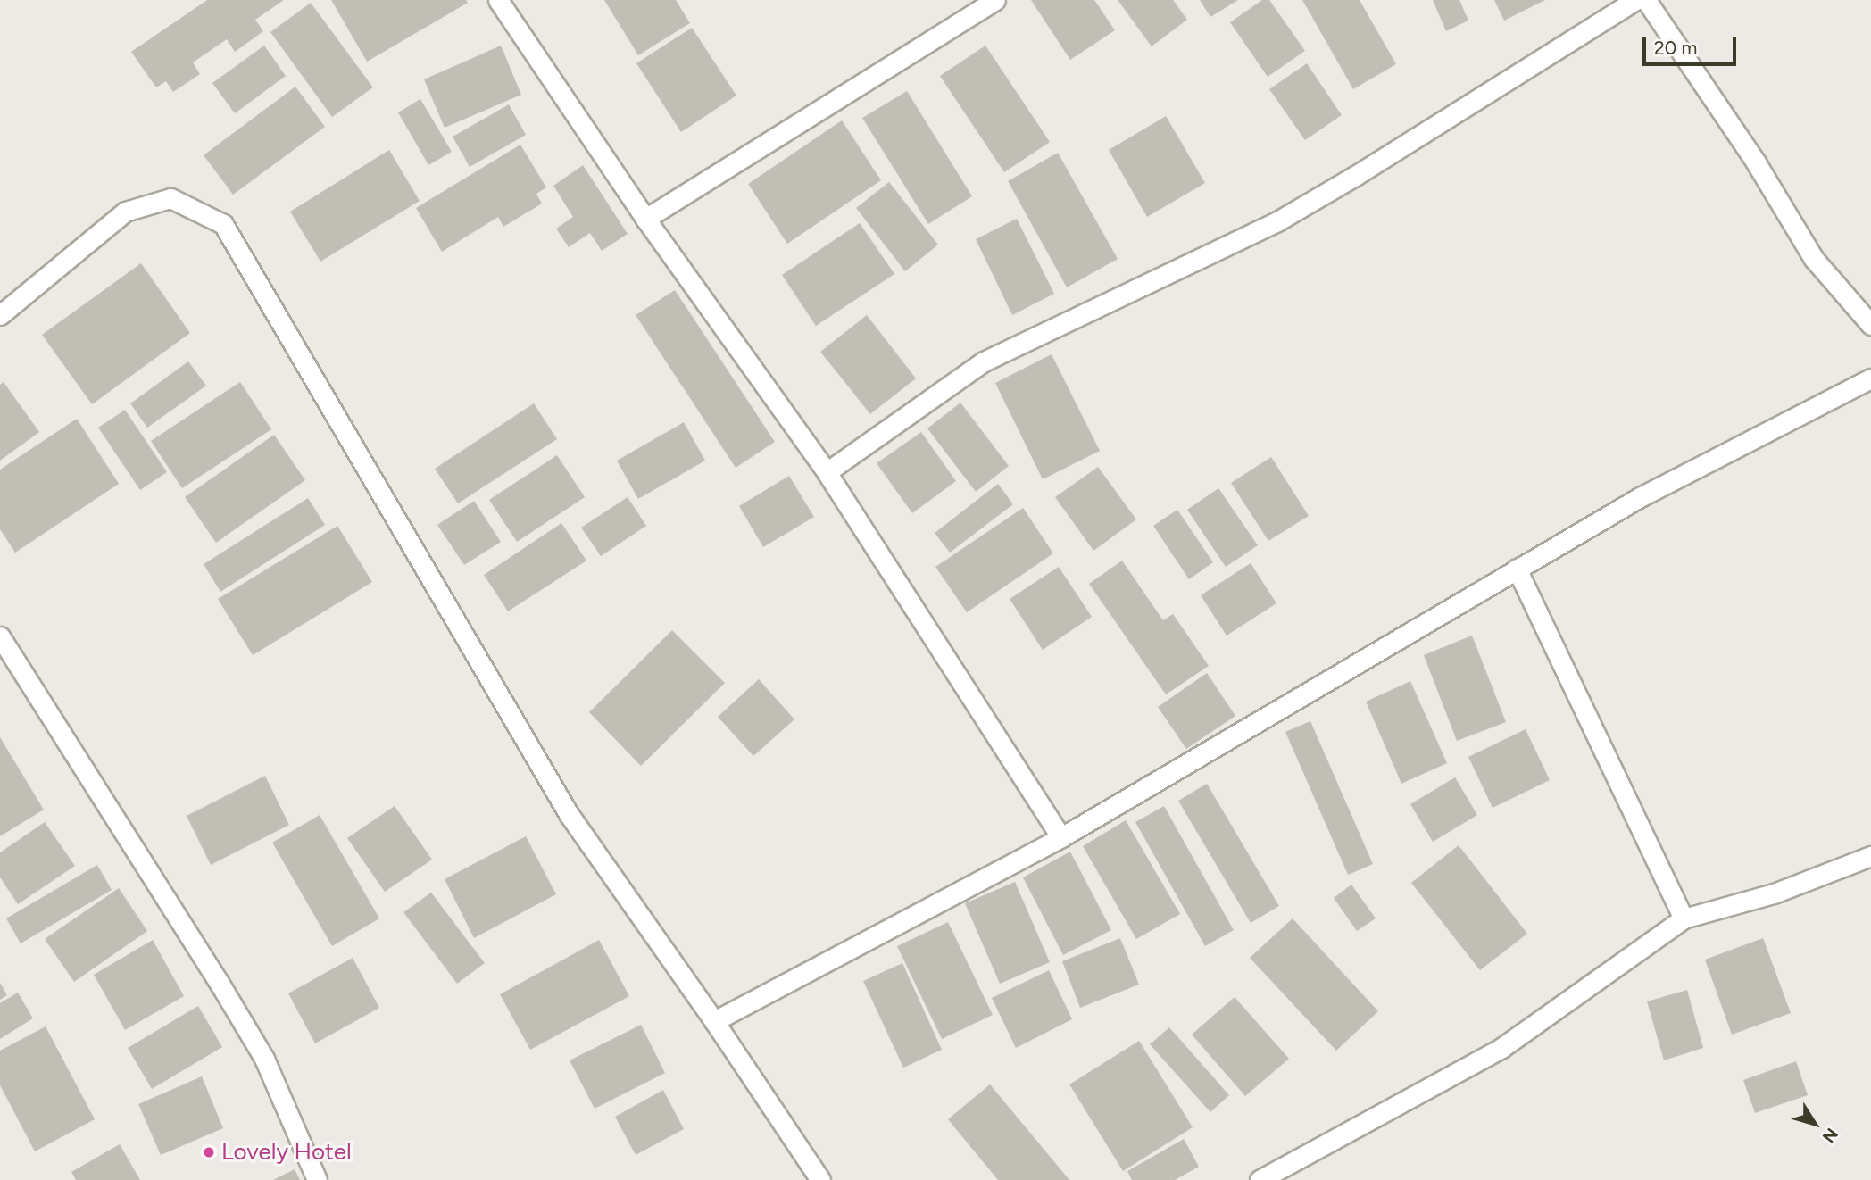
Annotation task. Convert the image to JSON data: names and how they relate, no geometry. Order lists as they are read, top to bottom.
{
  "places": ["Lovely Hotel"],
  "scale_bar": "20 m",
  "north": "bottom right"
}
